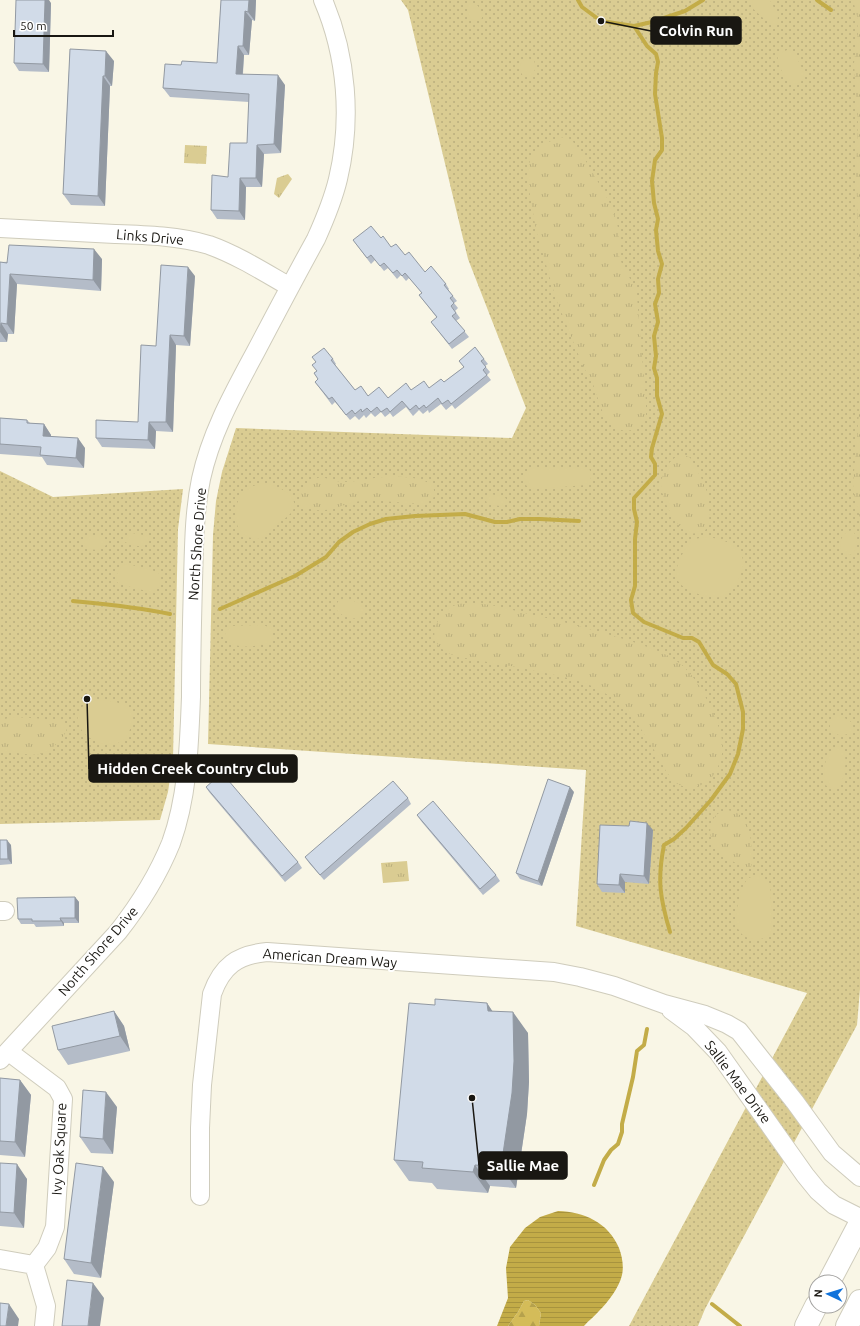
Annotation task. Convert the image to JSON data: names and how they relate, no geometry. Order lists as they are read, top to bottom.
{
  "streets": {
    "street": [
      "Links Drive",
      "North Shore Drive",
      "American Dream Way",
      "Sallie Mae Drive",
      "Ivy Oak Square"
    ]
  },
  "crossings": [
    ["Links Drive", "North Shore Drive"],
    ["North Shore Drive", "Ivy Oak Square"],
    ["American Dream Way", "Sallie Mae Drive"]
  ],
  "places": ["Colvin Run", "Hidden Creek Country Club", "Sallie Mae"],
  "scale_bar": "50 m",
  "north": "left"
}
